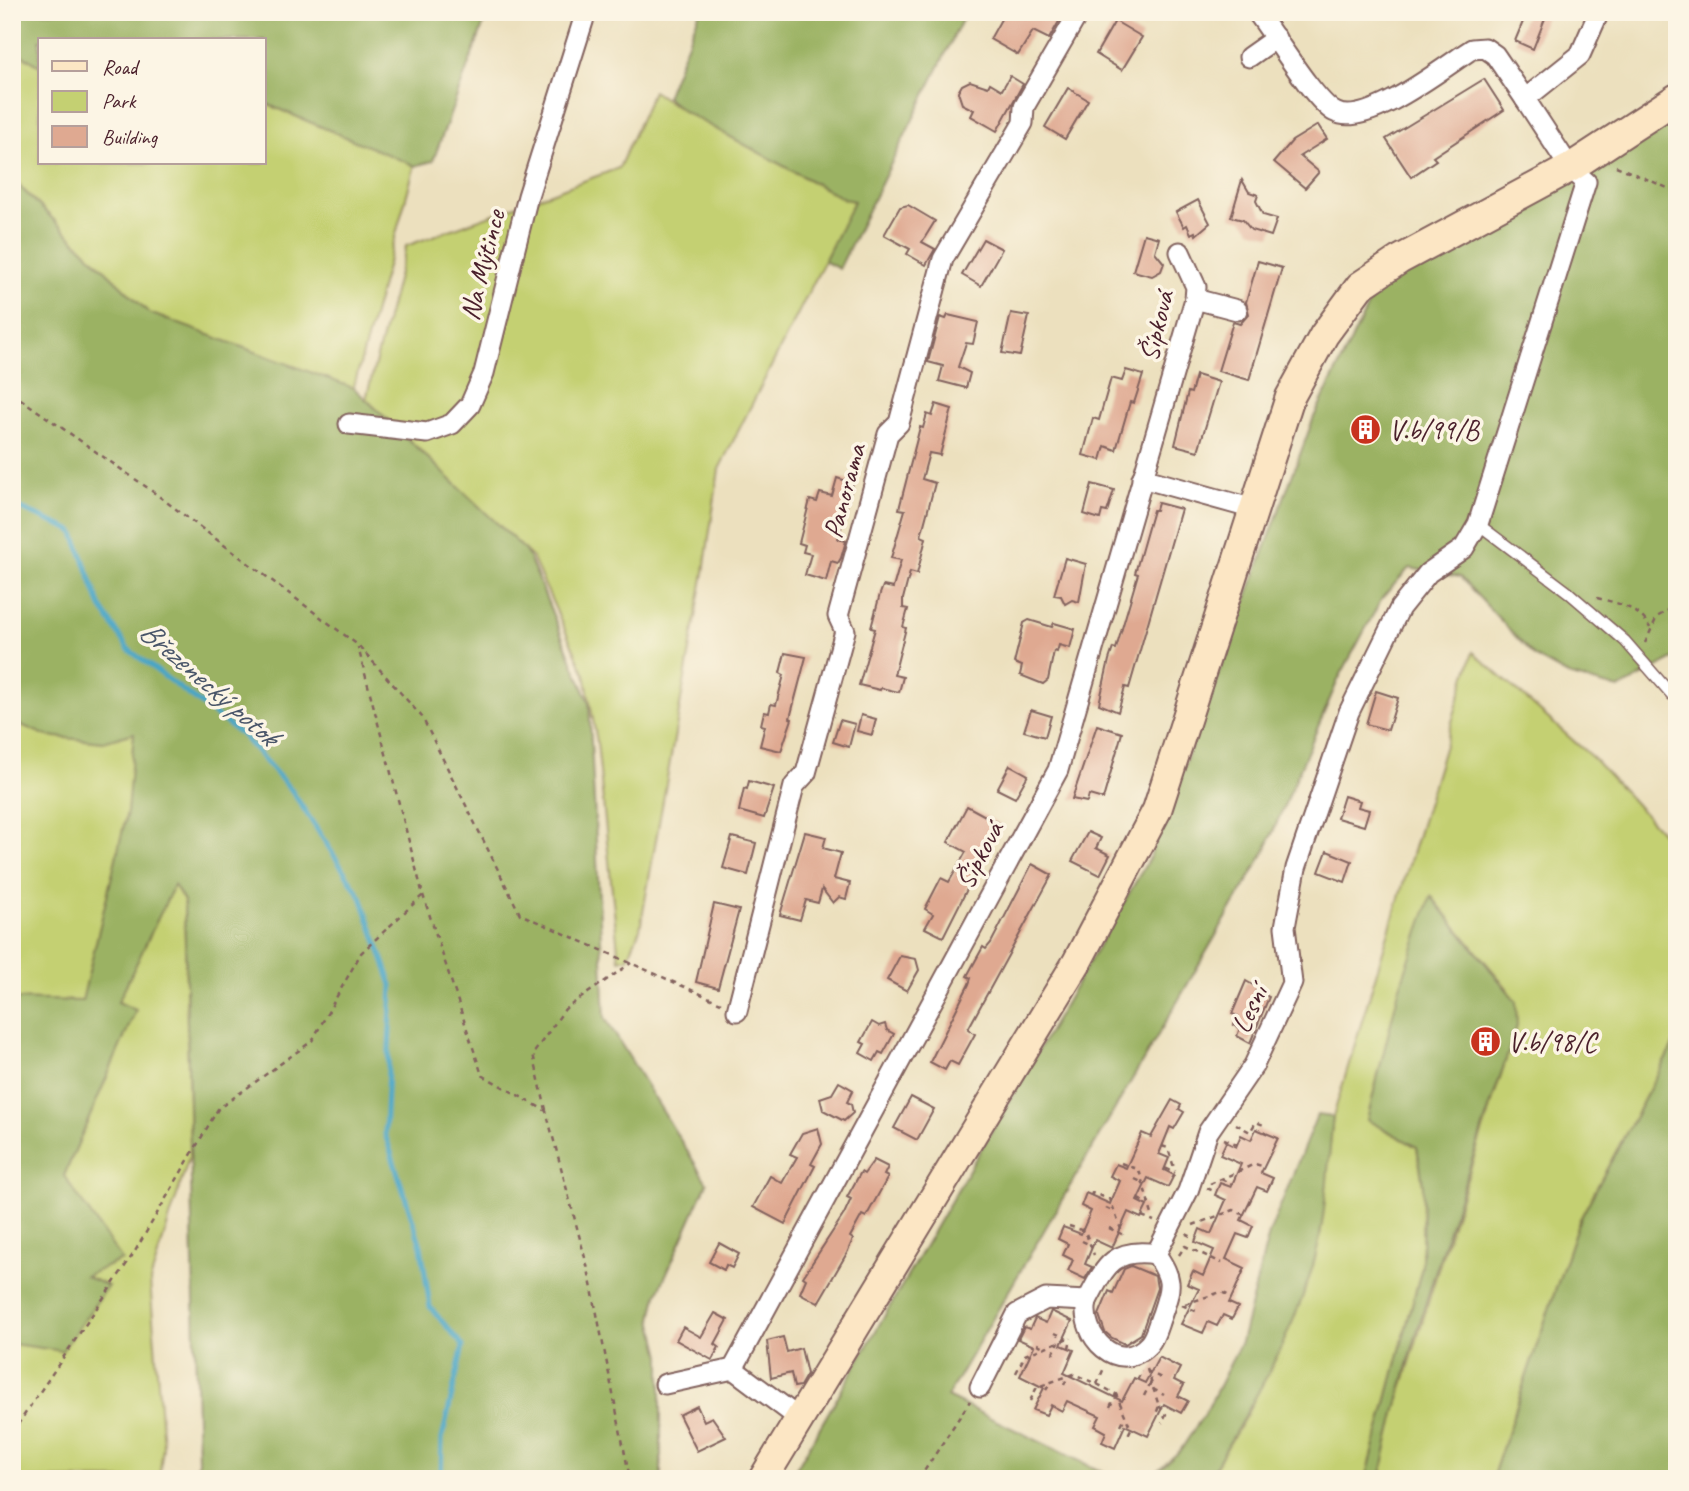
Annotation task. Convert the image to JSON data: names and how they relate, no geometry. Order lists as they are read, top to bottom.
{
  "streets": {
    "street": [
      "Na Mýtince",
      "Šípková",
      "Panorama",
      "Lesní"
    ]
  },
  "water": ["Březenecký potok"],
  "places": {
    "building": ["V.b/99/B", "V.b/98/C"]
  },
  "legend": ["Road", "Park", "Building"]
}
